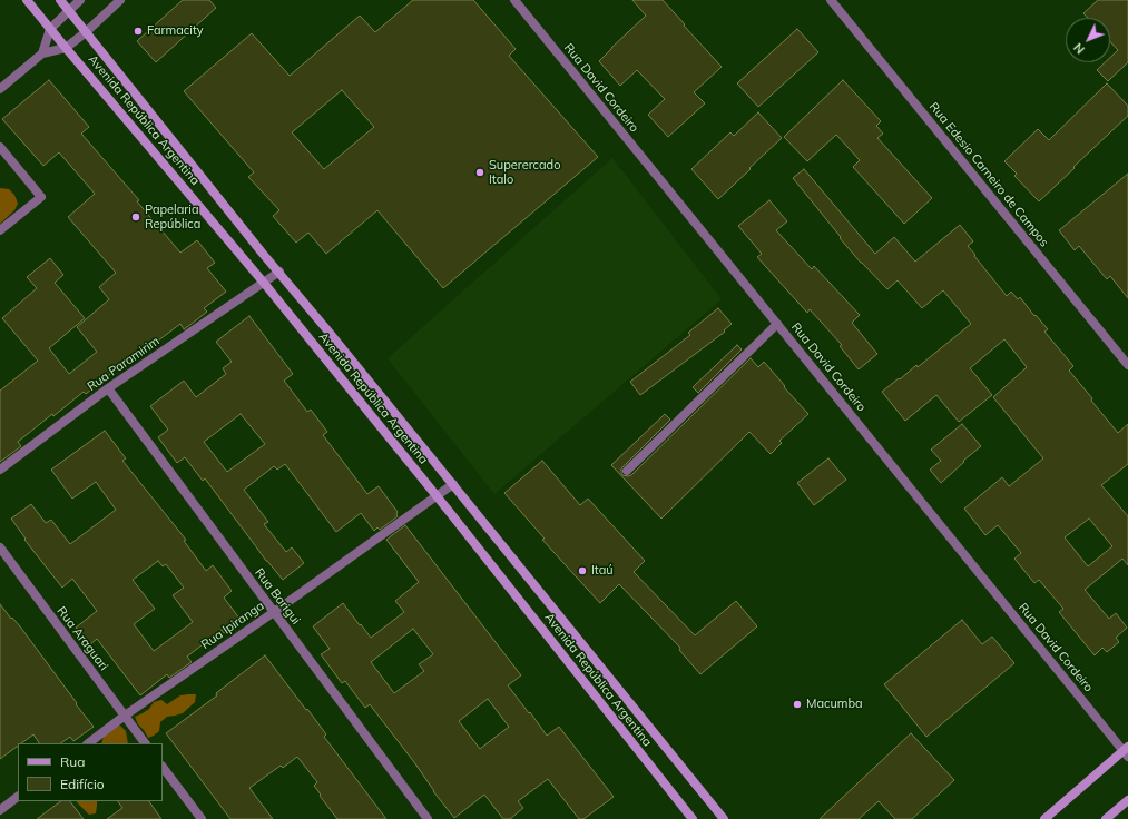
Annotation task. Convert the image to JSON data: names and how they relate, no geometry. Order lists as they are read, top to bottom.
{
  "streets": {
    "main road": ["Avenida República Argentina"],
    "street": [
      "Rua David Cordeiro",
      "Rua Edesio Carneiro de Campos",
      "Rua Paramirim",
      "Rua Barigui",
      "Rua Ipiranga",
      "Rua Araguari"
    ]
  },
  "crossings": [
    ["Avenida República Argentina", "Rua Paramirim"],
    ["Avenida República Argentina", "Rua Ipiranga"],
    ["Rua Paramirim", "Rua Barigui"],
    ["Rua Barigui", "Rua Ipiranga"],
    ["Rua Ipiranga", "Rua Araguari"]
  ],
  "places": [
    "Farmacity",
    "Superercado Italo",
    "Papelaria República",
    "Itaú",
    "Macumba"
  ],
  "legend": ["Rua", "Edifício"],
  "north": "bottom left"
}
